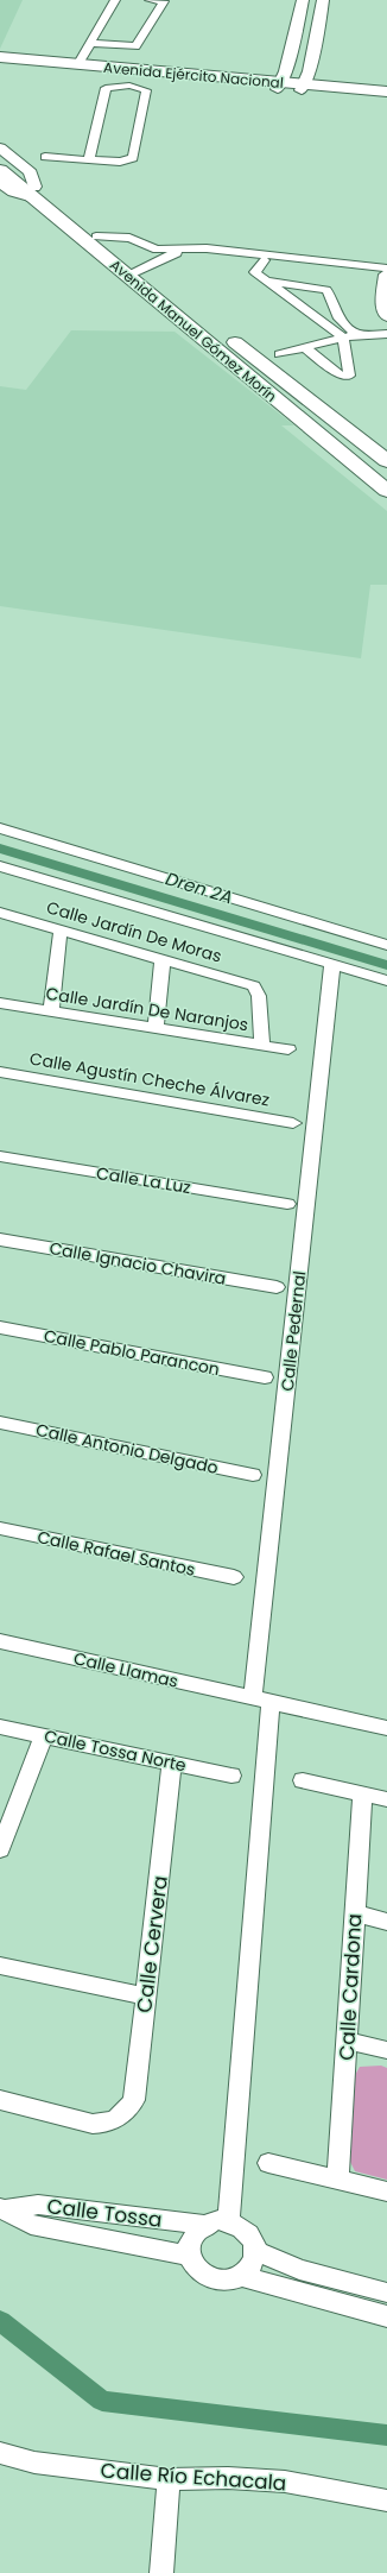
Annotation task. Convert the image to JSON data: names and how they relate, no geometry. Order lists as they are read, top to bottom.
{
  "streets": {
    "main road": ["Avenida Ejército Nacional", "Avenida Manuel Gómez Morín"],
    "street": [
      "Calle Jardín De Moras",
      "Calle Jardín De Naranjos",
      "Calle Agustín Cheche Álvarez",
      "Calle La Luz",
      "Calle Ignacio Chavira",
      "Calle Pedernal",
      "Calle Pablo Parancon",
      "Calle Antonio Delgado",
      "Calle Rafael Santos",
      "Calle Llamas",
      "Calle Tossa Norte",
      "Calle Cervera",
      "Calle Cardona",
      "Calle Tossa",
      "Calle Río Echacala"
    ]
  },
  "crossings": [
    ["Calle Jardín De Moras", "Calle Jardín De Naranjos"],
    ["Calle Pedernal", "Calle Llamas"],
    ["Calle Pedernal", "Calle Tossa"],
    ["Calle Tossa Norte", "Calle Cervera"]
  ],
  "water": ["Dren 2A"]
}
